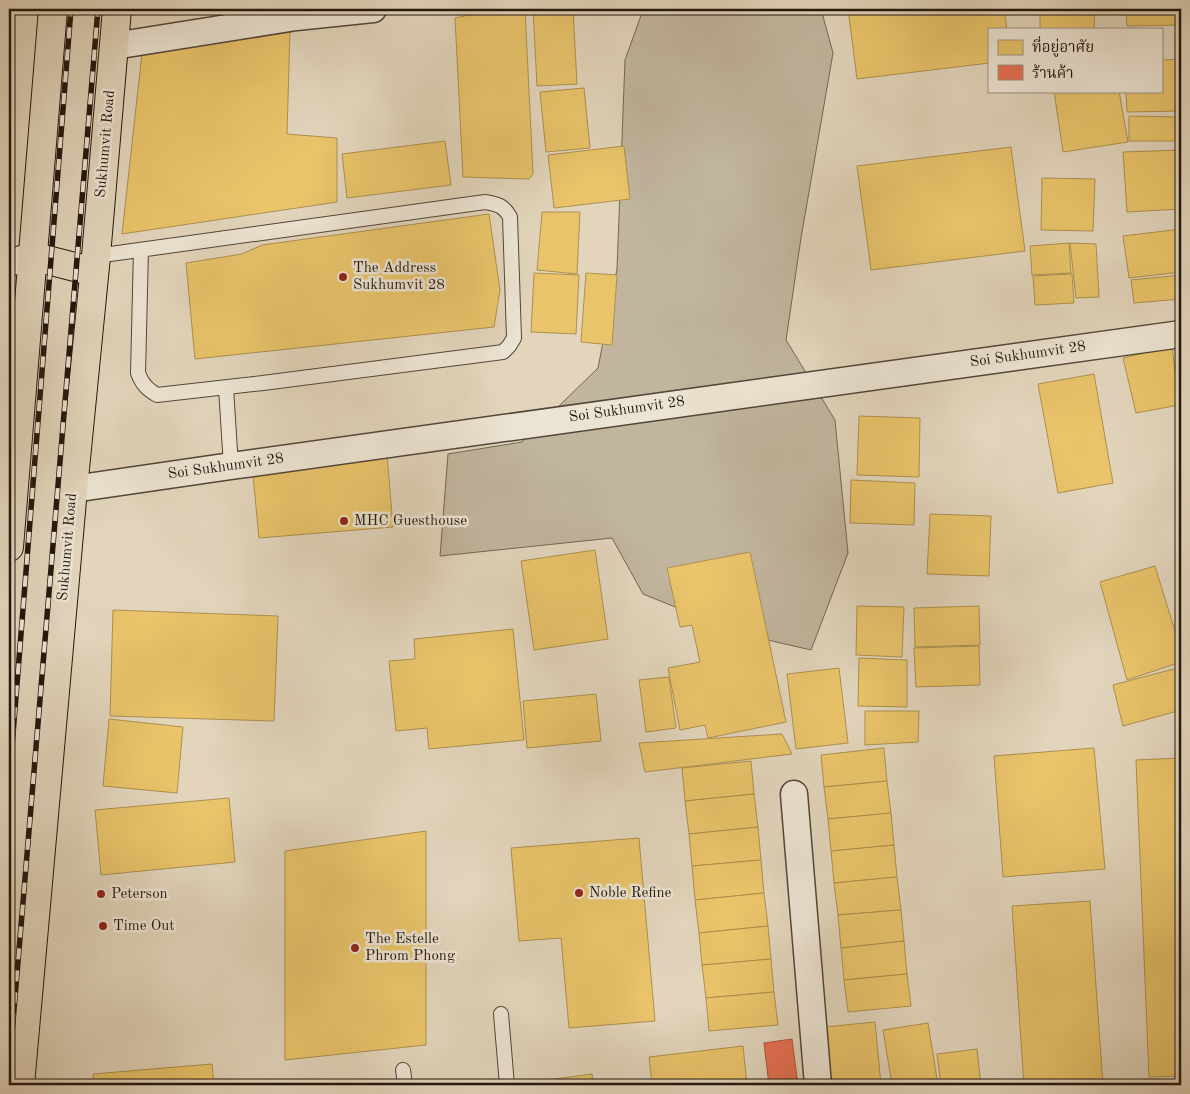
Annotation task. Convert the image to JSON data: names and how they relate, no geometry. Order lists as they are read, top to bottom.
{
  "streets": {
    "main road": ["Sukhumvit Road"],
    "street": ["Soi Sukhumvit 28"]
  },
  "crossings": [
    ["Sukhumvit Road", "Soi Sukhumvit 28"]
  ],
  "places": [
    "The Address Sukhumvit 28",
    "MHC Guesthouse",
    "Noble Refine",
    "Peterson",
    "Time Out",
    "The Estelle Phrom Phong"
  ],
  "legend": ["ที่อยู่อาศัย", "ร้านค้า"]
}
